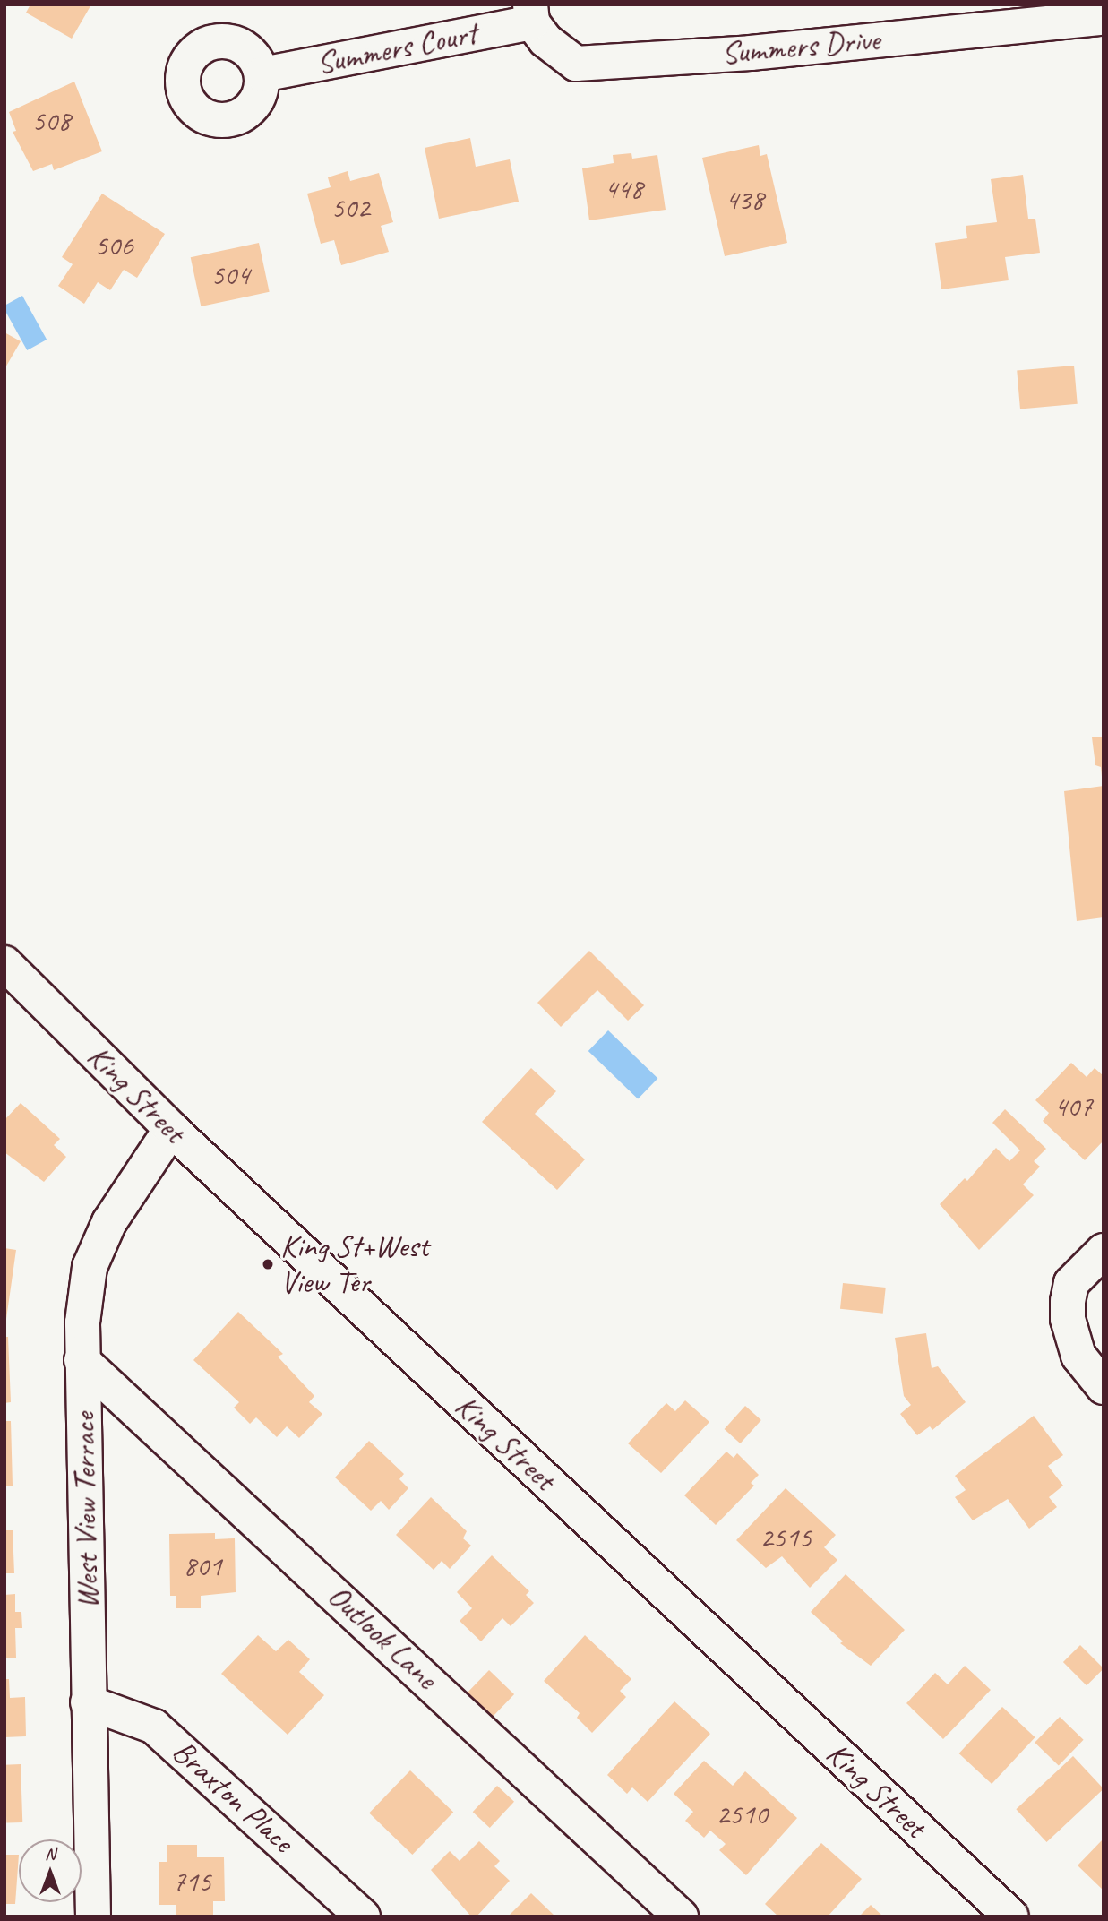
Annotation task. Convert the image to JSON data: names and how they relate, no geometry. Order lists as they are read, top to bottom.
{
  "streets": {
    "street": [
      "Summers Drive",
      "Summers Court",
      "King Street",
      "West View Terrace",
      "Outlook Lane",
      "Braxton Place"
    ]
  },
  "crossings": [
    ["Summers Drive", "Summers Court"],
    ["King Street", "West View Terrace"],
    ["West View Terrace", "Outlook Lane"],
    ["West View Terrace", "Braxton Place"]
  ],
  "places": ["King St+West View Ter"],
  "house_numbers": [
    "508",
    "448",
    "438",
    "502",
    "506",
    "504",
    "407",
    "2515",
    "801",
    "2510",
    "715"
  ],
  "north": "top"
}
